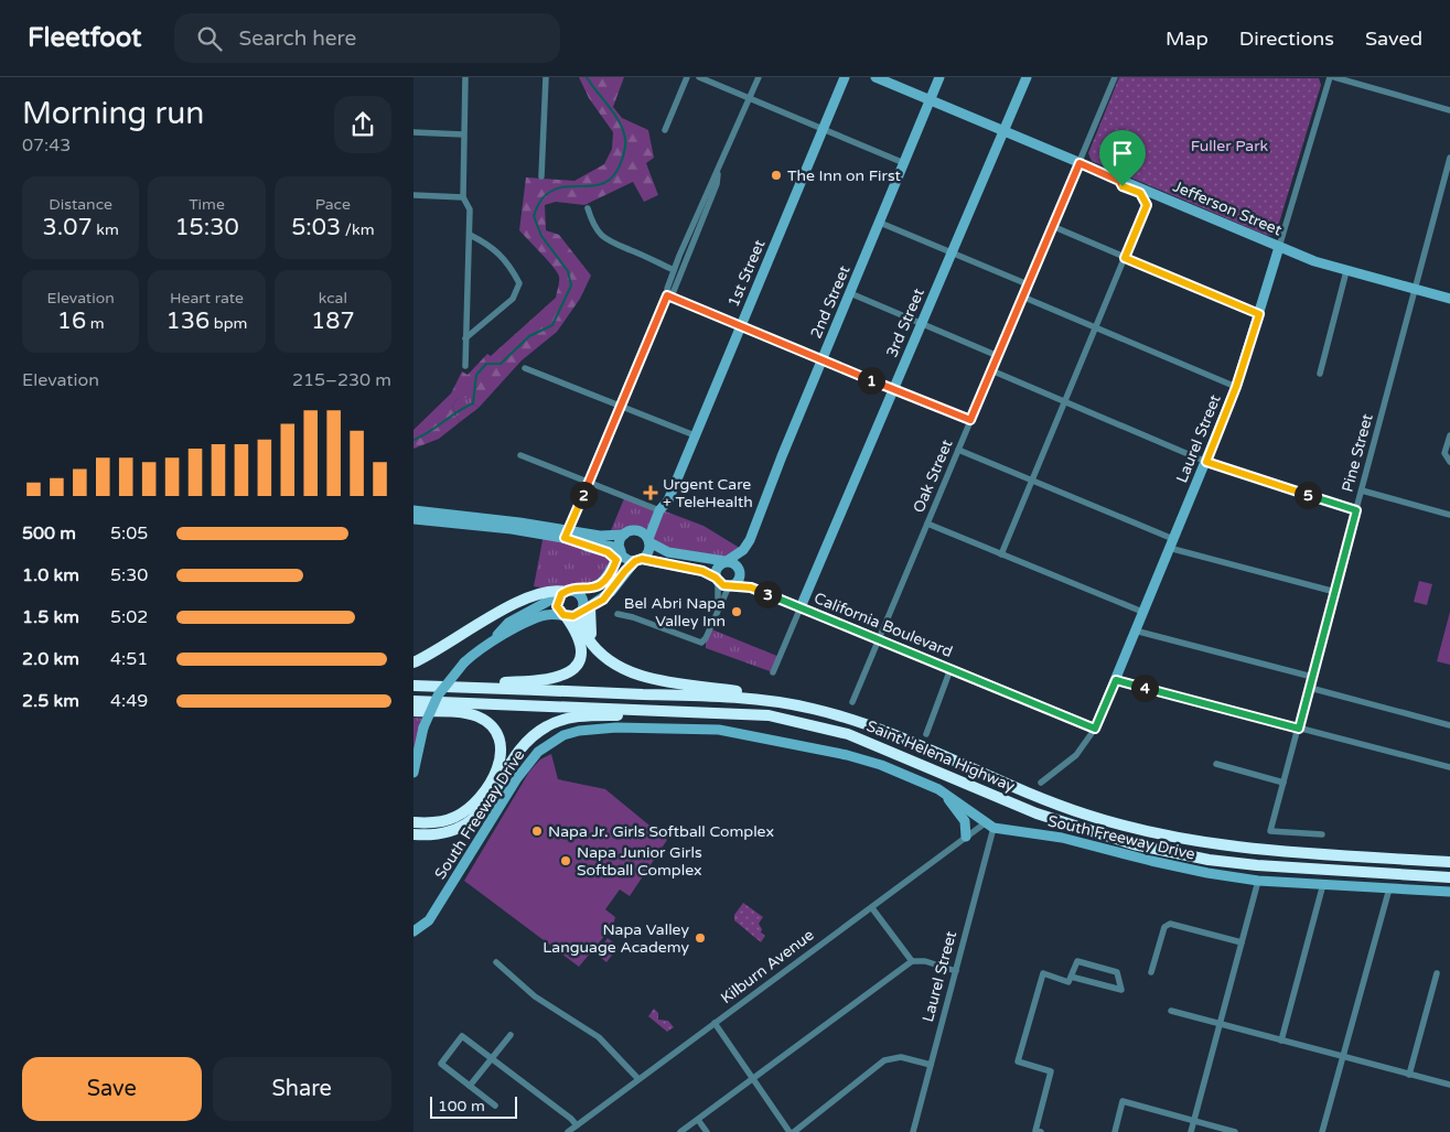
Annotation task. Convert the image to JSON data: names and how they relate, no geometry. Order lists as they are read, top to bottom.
{
  "streets": {
    "highway": ["Saint Helena Highway"],
    "street": [
      "Jefferson Street",
      "1st Street",
      "2nd Street",
      "3rd Street",
      "Laurel Street",
      "Pine Street",
      "Oak Street",
      "California Boulevard",
      "South Freeway Drive",
      "Kilburn Avenue"
    ]
  },
  "crossings": [
    ["Jefferson Street", "2nd Street"],
    ["Jefferson Street", "3rd Street"],
    ["Jefferson Street", "Laurel Street"],
    ["Jefferson Street", "Pine Street"],
    ["Jefferson Street", "Oak Street"],
    ["2nd Street", "California Boulevard"],
    ["3rd Street", "California Boulevard"],
    ["Laurel Street", "California Boulevard"],
    ["Laurel Street", "South Freeway Drive"],
    ["Oak Street", "California Boulevard"],
    ["South Freeway Drive", "Kilburn Avenue"]
  ],
  "parks": ["Fuller Park"],
  "places": {
    "other": [
      "The Inn on First",
      "Bel Abri Napa Valley Inn",
      "Napa Jr. Girls Softball Complex",
      "Napa Junior Girls Softball Complex",
      "Napa Valley Language Academy"
    ],
    "health": ["Urgent Care + TeleHealth"]
  },
  "scale_bar": "100 m",
  "page": {
    "header": "Fleetfoot",
    "search": "Search here",
    "nav": ["Map", "Directions", "Saved"],
    "heading": ["Morning run", "07:43"],
    "stats": [
      ["Distance", "3.07 km"],
      ["Time", "15:30"],
      ["Pace", "5:03 /km"],
      ["Elevation", "16 m"],
      ["Heart rate", "136 bpm"],
      ["kcal", "187"]
    ],
    "chart": ["Elevation", "215–230 m"],
    "pins": [
      "1",
      "2",
      "5",
      "3",
      "4"
    ],
    "list": [
      {
        "name": "500 m",
        "note": "5:05"
      },
      {
        "name": "1.0 km",
        "note": "5:30"
      },
      {
        "name": "1.5 km",
        "note": "5:02"
      },
      {
        "name": "2.0 km",
        "note": "4:51"
      },
      {
        "name": "2.5 km",
        "note": "4:49"
      }
    ],
    "buttons": ["Save", "Share"],
    "scale": "100 m"
  }
}
